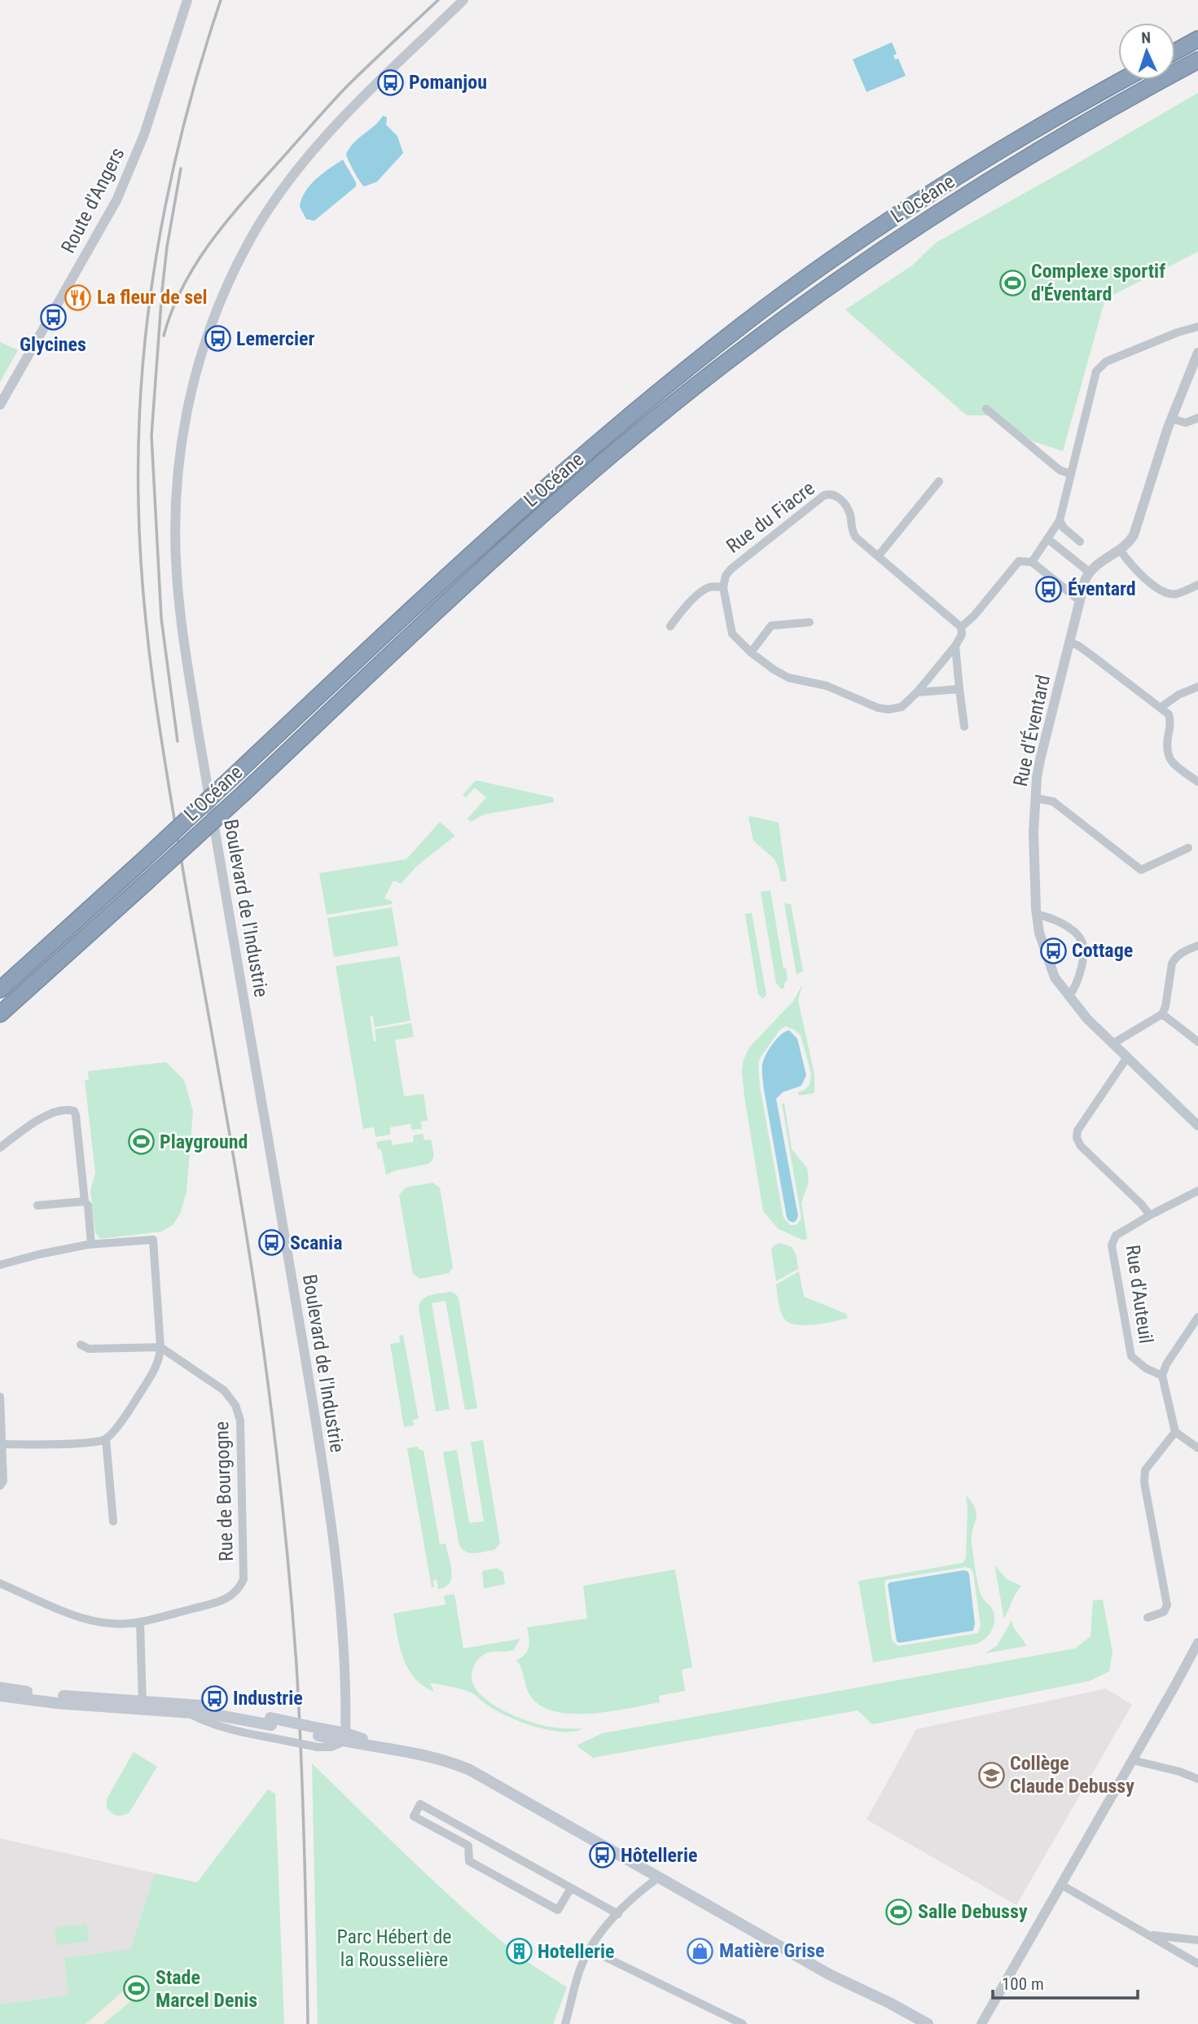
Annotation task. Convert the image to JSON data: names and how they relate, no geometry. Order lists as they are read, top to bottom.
{
  "streets": {
    "highway": ["L’Océane"],
    "street": [
      "Route d'Angers",
      "Rue du Fiacre",
      "Rue d'Éventard",
      "Boulevard de l'Industrie",
      "Rue d'Auteuil",
      "Rue de Bourgogne"
    ]
  },
  "parks": ["Parc Hébert de la Rousselière"],
  "places": {
    "bus stop": [
      "Pomanjou",
      "Glycines",
      "Lemercier",
      "Éventard",
      "Cottage",
      "Scania",
      "Industrie",
      "Hôtellerie"
    ],
    "sports": [
      "Complexe sportif d'Éventard",
      "Playground",
      "Salle Debussy",
      "Stade Marcel Denis"
    ],
    "restaurant": ["La fleur de sel"],
    "school or university": ["Collège Claude Debussy"],
    "shop": ["Matière Grise"],
    "building": ["Hotellerie"]
  },
  "scale_bar": "100 m",
  "north": "top"
}
